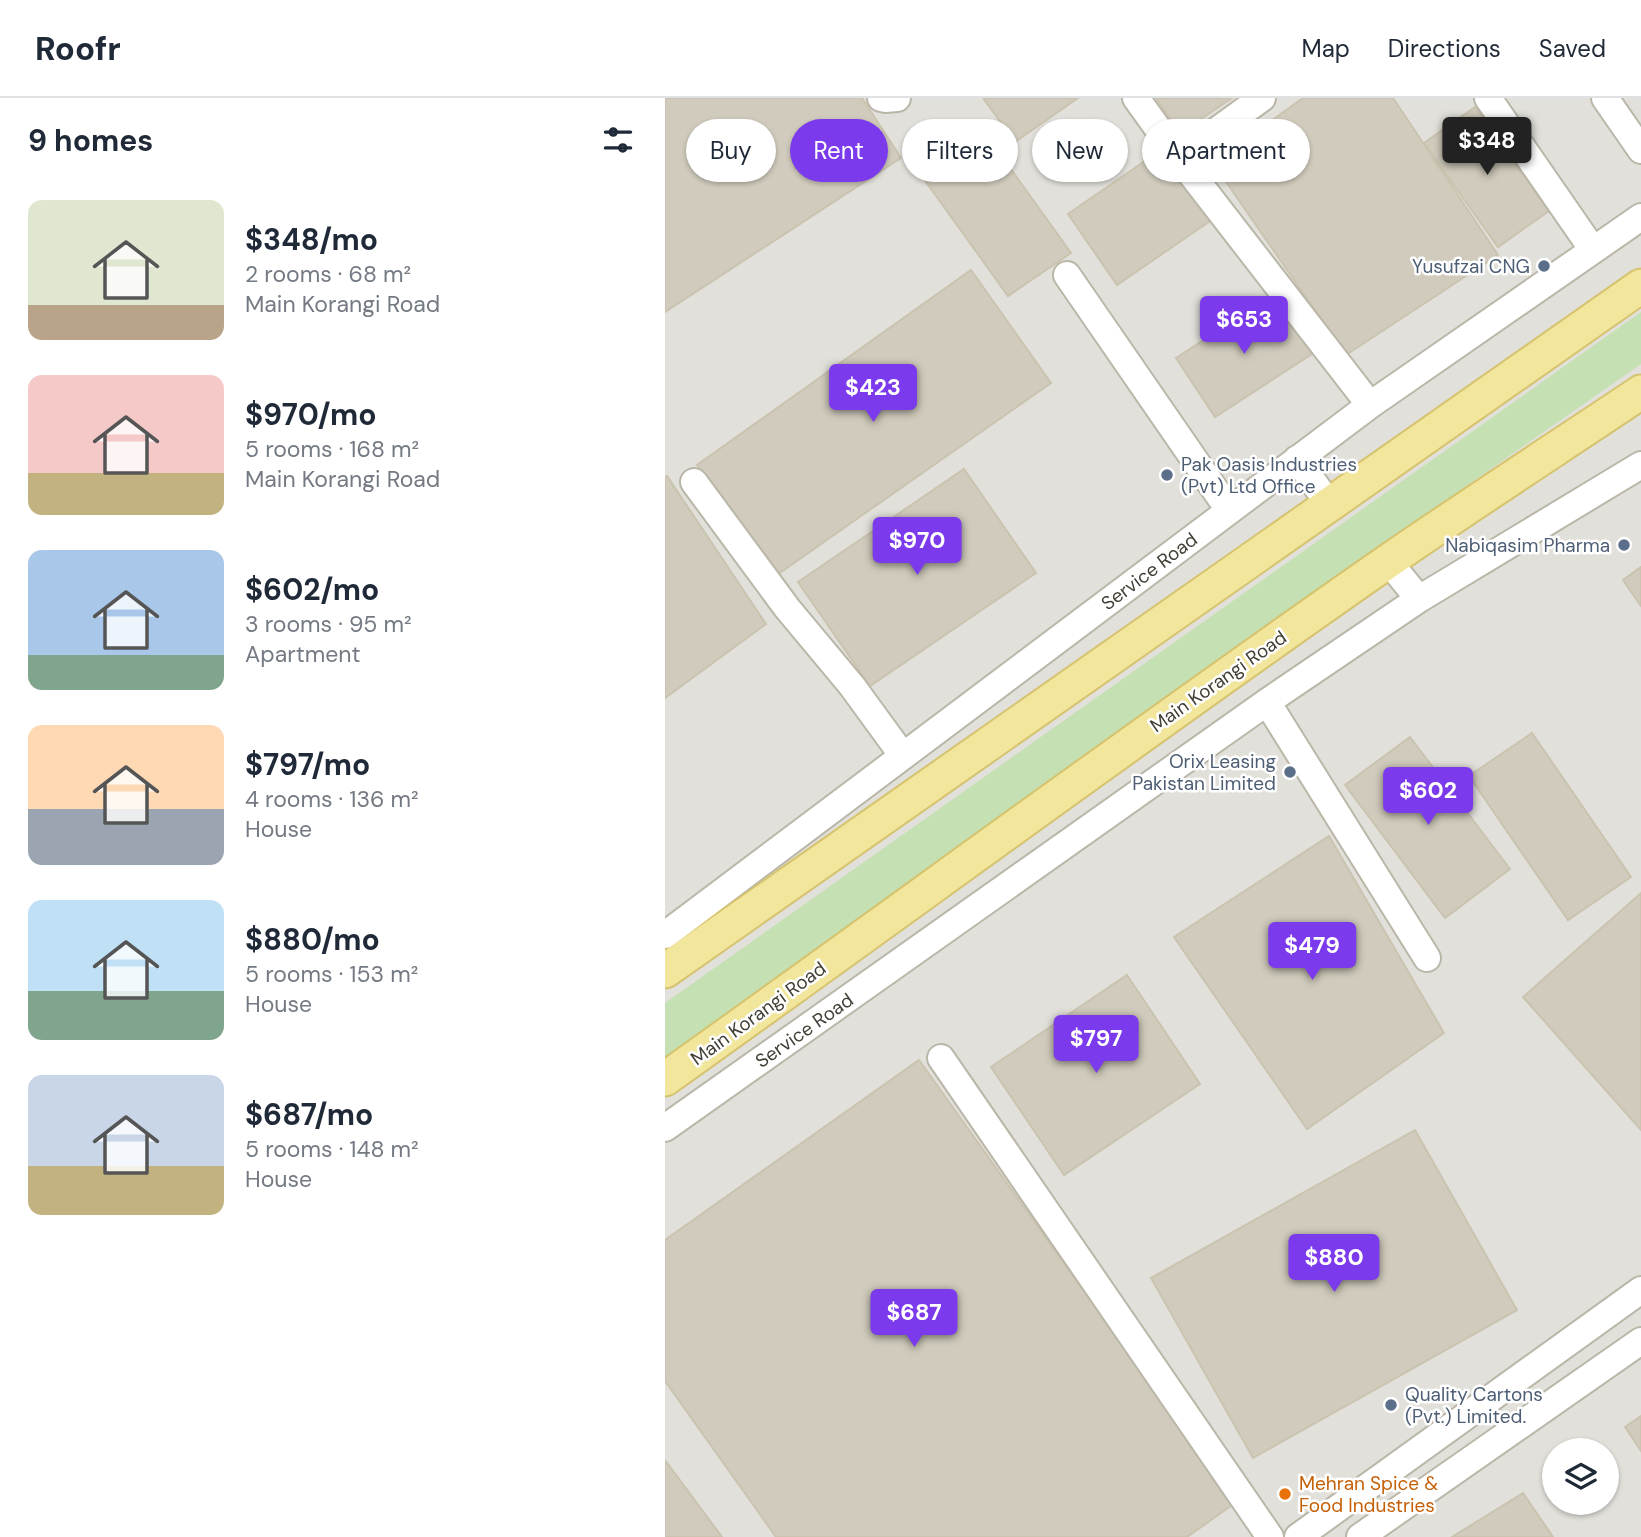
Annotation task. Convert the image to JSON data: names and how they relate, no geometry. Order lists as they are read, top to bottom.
{
  "streets": {
    "main road": ["Main Korangi Road"],
    "street": ["Service Road"]
  },
  "places": [
    "Yusufzai CNG",
    "Pak Oasis Industries (Pvt) Ltd Office",
    "Nabiqasim Pharma",
    "Orix Leasing Pakistan Limited",
    "Quality Cartons (Pvt.) Limited.",
    "Mehran Spice & Food Industries"
  ],
  "page": {
    "header": "Roofr",
    "nav": ["Map", "Directions", "Saved"],
    "heading": "9 homes",
    "price": [
      "$348",
      "$653",
      "$423",
      "$970",
      "$602",
      "$479",
      "$797",
      "$880",
      "$687"
    ],
    "chip": [
      "Buy",
      "Rent",
      "Filters",
      "New",
      "Apartment"
    ],
    "list": [
      {
        "name": "$348/mo",
        "note": "2 rooms · 68 m² · Main Korangi Road"
      },
      {
        "name": "$970/mo",
        "note": "5 rooms · 168 m² · Main Korangi Road"
      },
      {
        "name": "$602/mo",
        "note": "3 rooms · 95 m² · Apartment"
      },
      {
        "name": "$797/mo",
        "note": "4 rooms · 136 m² · House"
      },
      {
        "name": "$880/mo",
        "note": "5 rooms · 153 m² · House"
      },
      {
        "name": "$687/mo",
        "note": "5 rooms · 148 m² · House"
      }
    ]
  }
}
